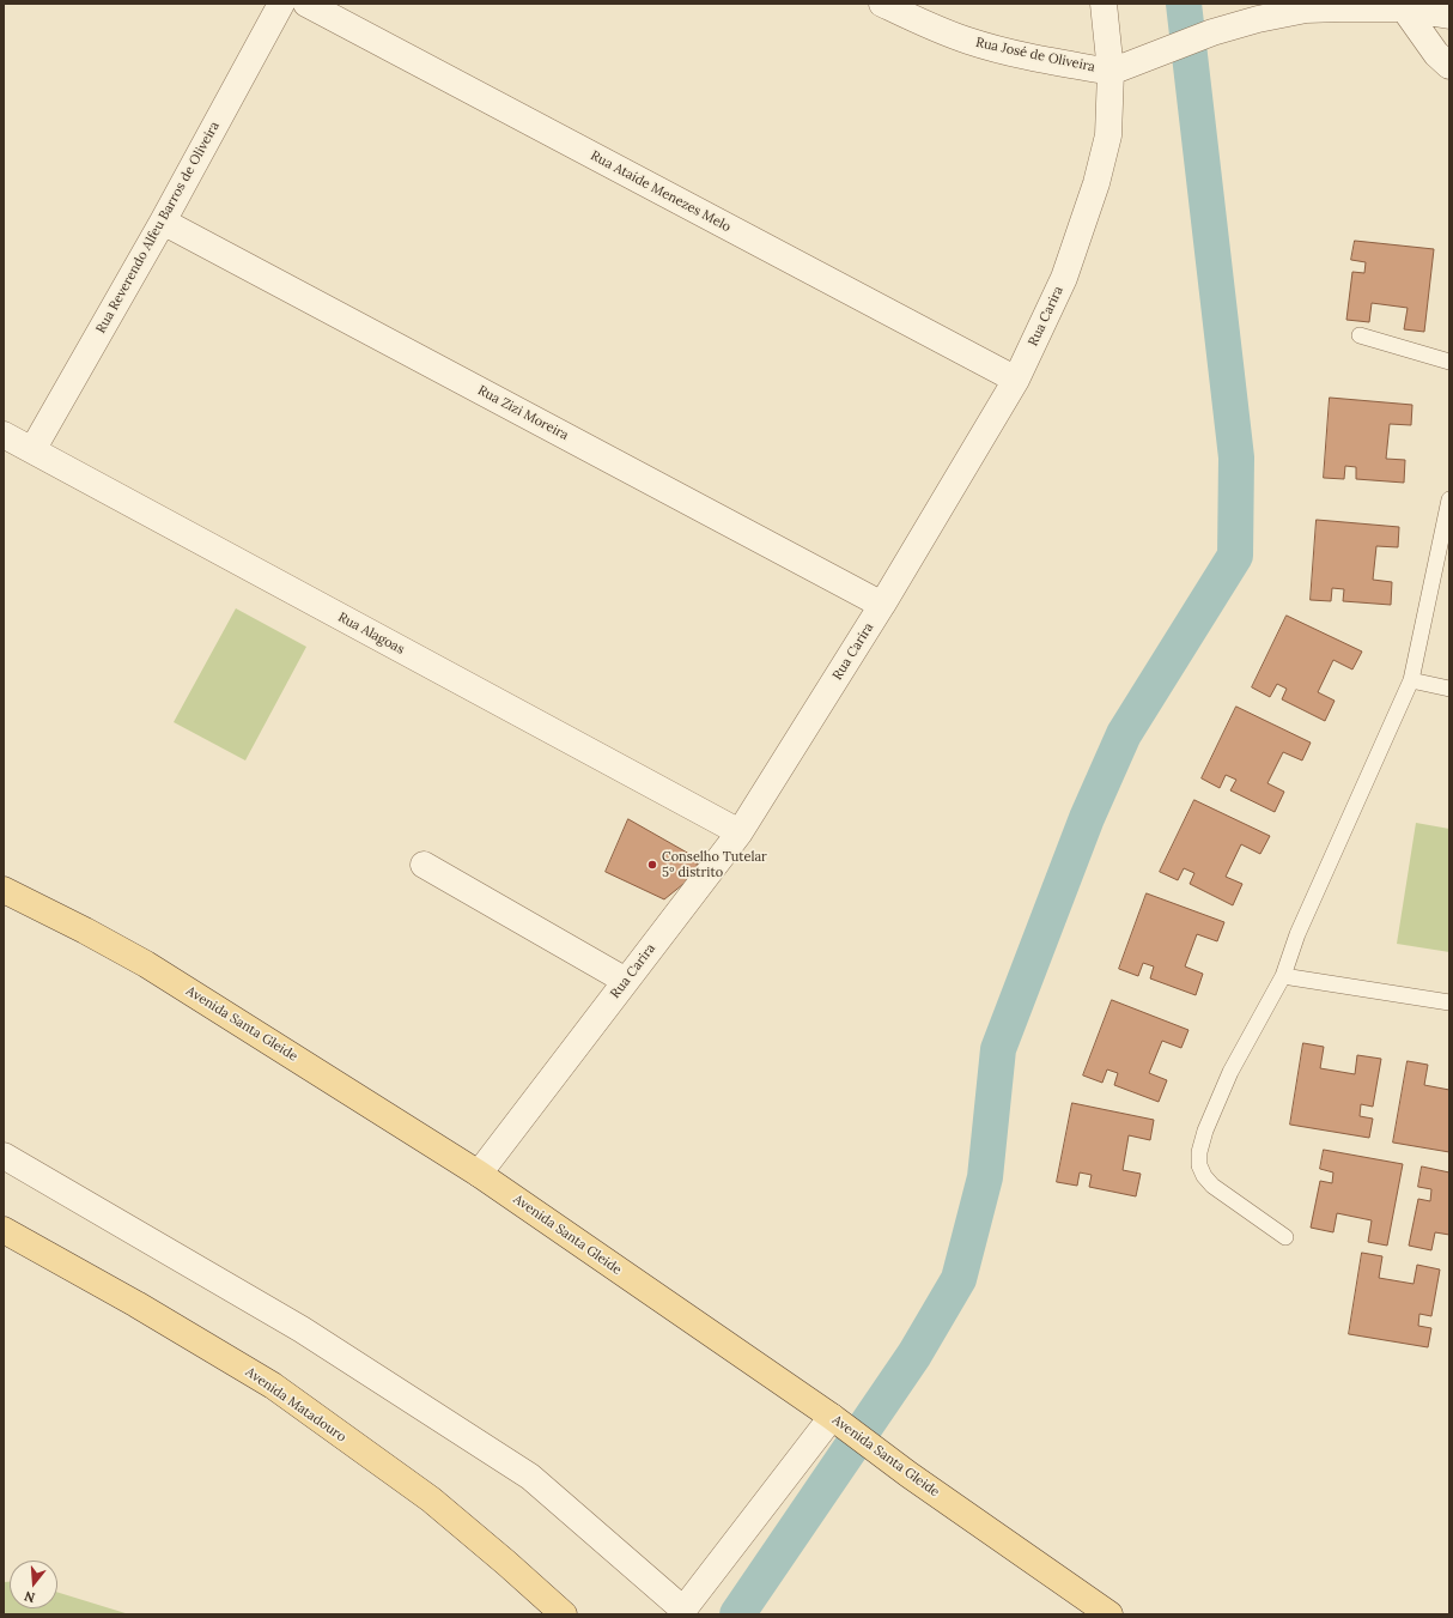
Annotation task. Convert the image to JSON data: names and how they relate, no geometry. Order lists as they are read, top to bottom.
{
  "streets": {
    "main road": ["Avenida Santa Gleide", "Avenida Matadouro"],
    "street": [
      "Rua José de Oliveira",
      "Rua Ataíde Menezes Melo",
      "Rua Reverendo Alfeu Barros de Oliveira",
      "Rua Carira",
      "Rua Zizi Moreira",
      "Rua Alagoas"
    ]
  },
  "crossings": [
    ["Rua José de Oliveira", "Rua Carira"],
    ["Rua Ataíde Menezes Melo", "Rua Carira"],
    ["Rua Reverendo Alfeu Barros de Oliveira", "Rua Zizi Moreira"],
    ["Rua Reverendo Alfeu Barros de Oliveira", "Rua Alagoas"],
    ["Rua Carira", "Rua Zizi Moreira"],
    ["Rua Carira", "Rua Alagoas"],
    ["Rua Carira", "Avenida Santa Gleide"]
  ],
  "places": ["Conselho Tutelar 5º distrito"],
  "north": "bottom"
}
